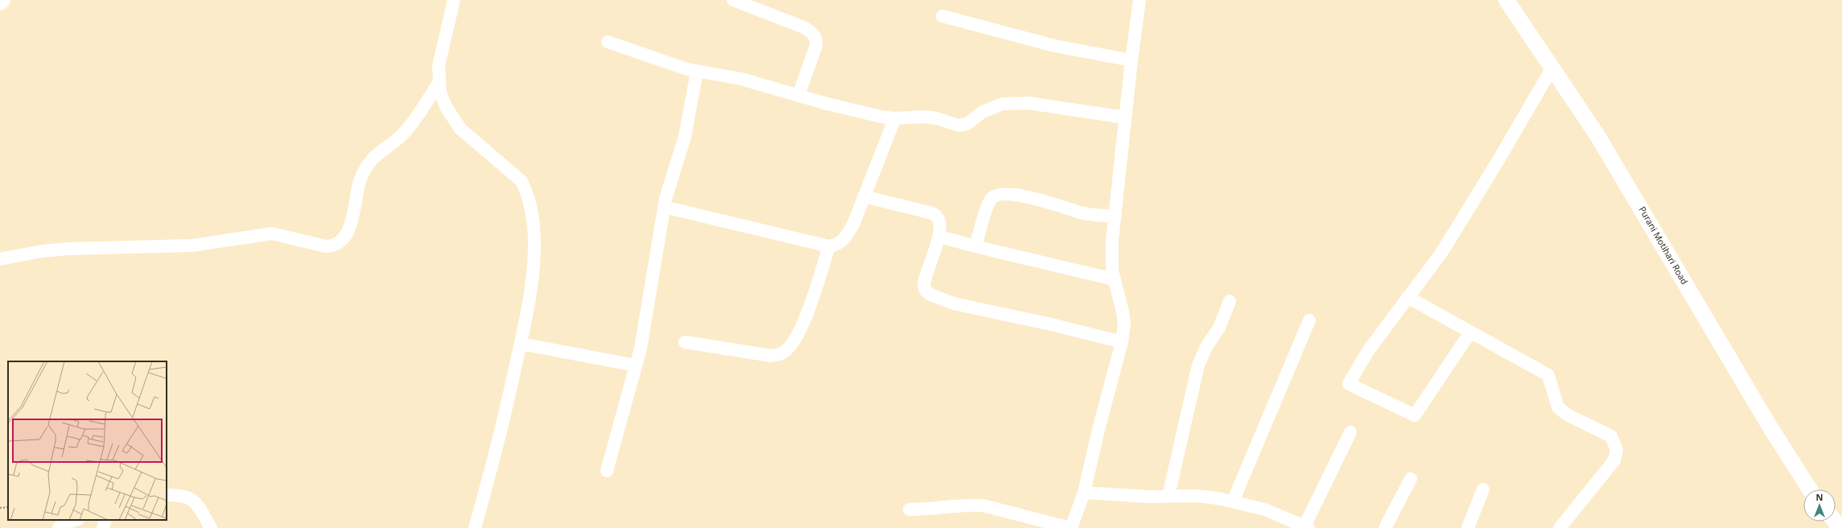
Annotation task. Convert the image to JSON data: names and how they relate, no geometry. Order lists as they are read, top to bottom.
{
  "streets": {
    "main road": ["Purani Motihari Road"]
  },
  "north": "top"
}
